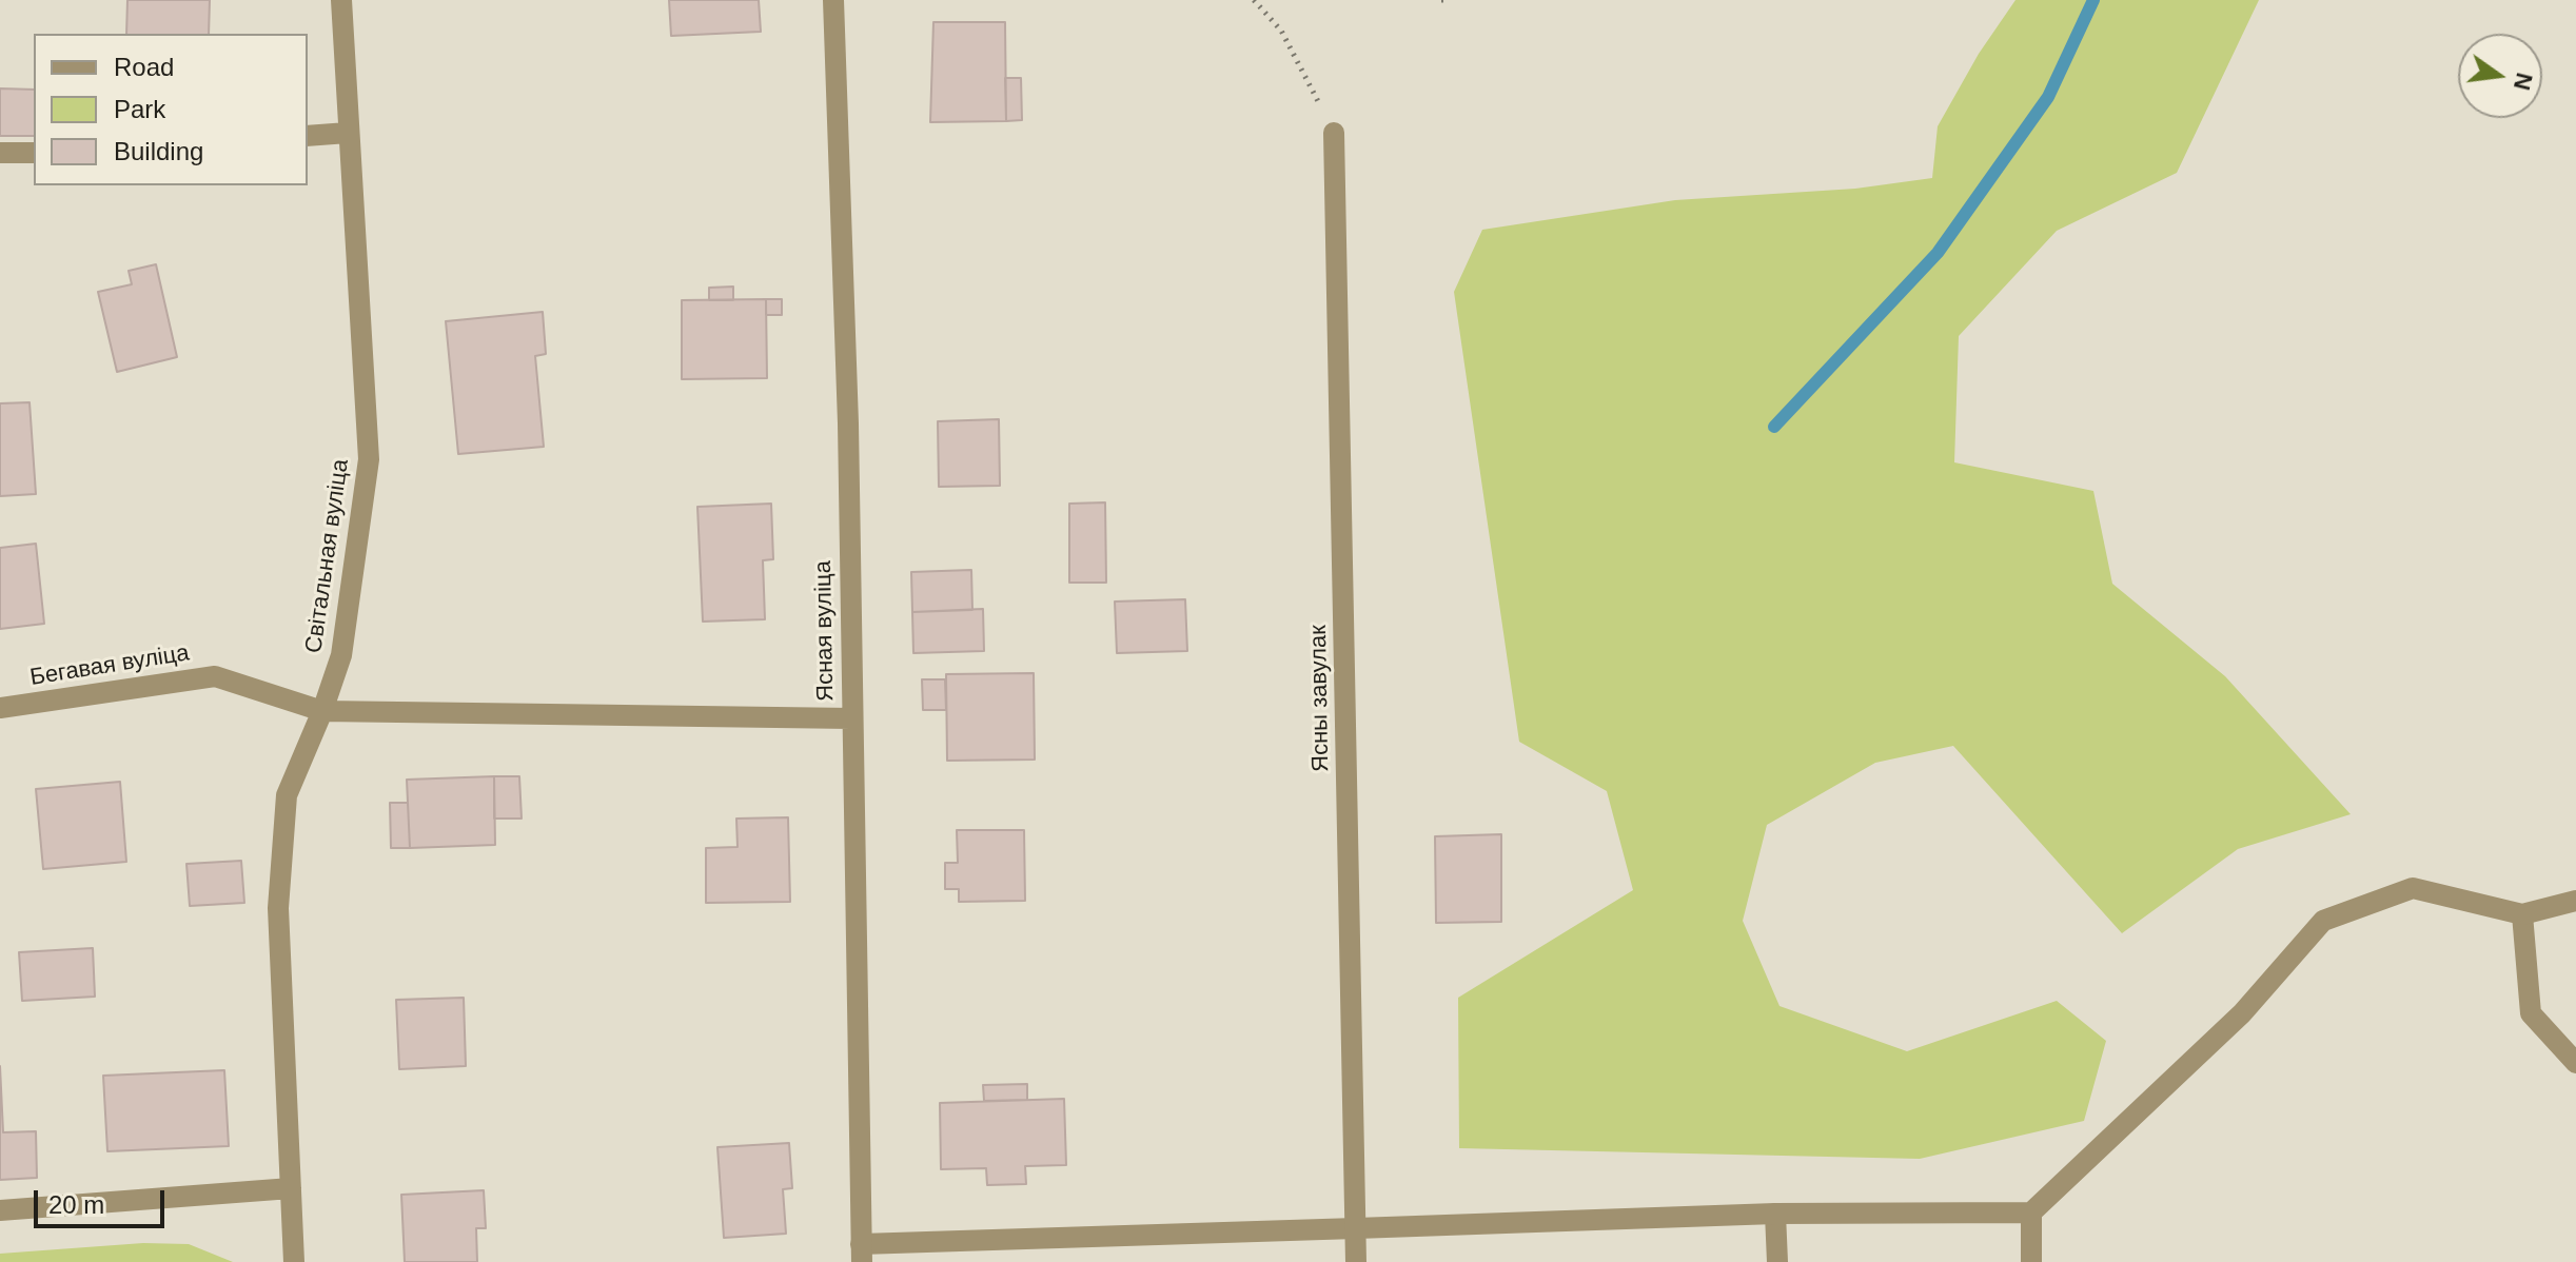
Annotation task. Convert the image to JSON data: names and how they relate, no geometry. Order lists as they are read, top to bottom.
{
  "streets": {
    "street": [
      "Світальная вуліца",
      "Ясная вуліца",
      "Бегавая вуліца",
      "Ясны завулак"
    ]
  },
  "crossings": [
    ["Світальная вуліца", "Бегавая вуліца"],
    ["Ясная вуліца", "Бегавая вуліца"]
  ],
  "legend": ["Road", "Park", "Building"],
  "scale_bar": "20 m",
  "north": "right"
}
